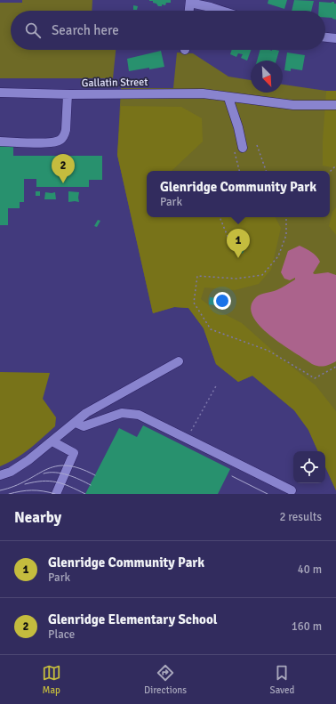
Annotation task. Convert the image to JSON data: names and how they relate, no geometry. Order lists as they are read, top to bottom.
{
  "streets": {
    "street": ["Gallatin Street"]
  },
  "north": "bottom right",
  "page": {
    "search": "Search here",
    "pins": ["2", "1"],
    "popup": ["Glenridge Community Park", "Park"],
    "heading": ["Nearby", "2 results"],
    "list": [
      {
        "mark": "1",
        "name": "Glenridge Community Park",
        "note": "Park",
        "value": "40 m"
      },
      {
        "mark": "2",
        "name": "Glenridge Elementary School",
        "note": "Place",
        "value": "160 m"
      }
    ],
    "nav": ["Map", "Directions", "Saved"]
  }
}
